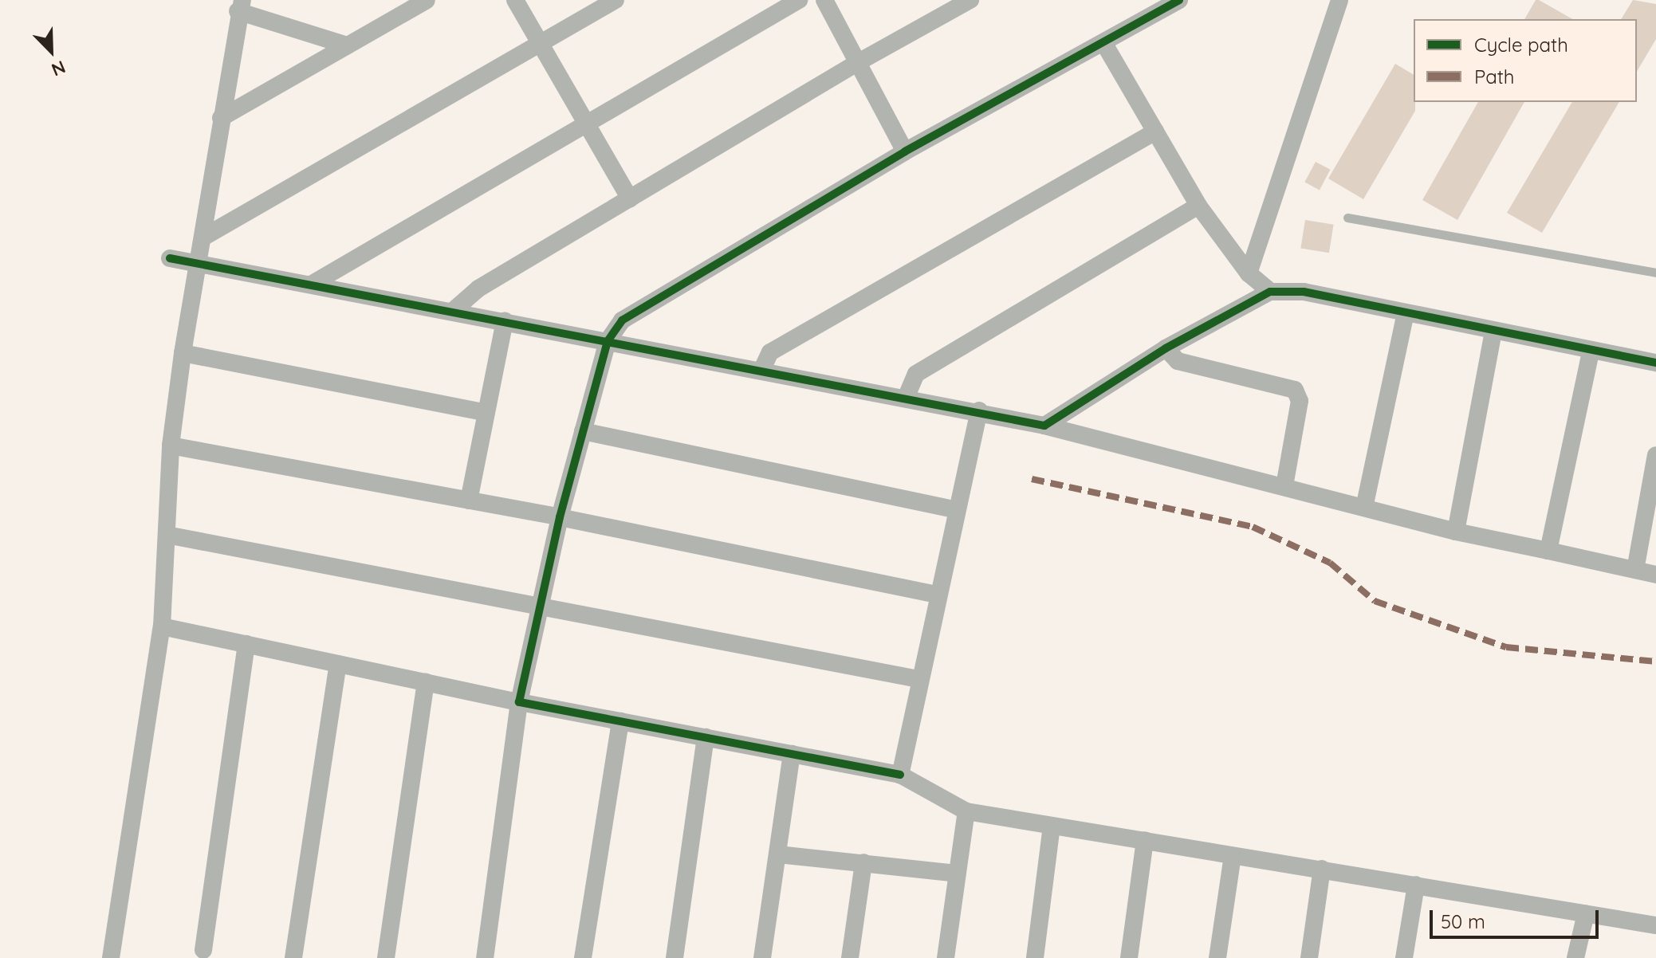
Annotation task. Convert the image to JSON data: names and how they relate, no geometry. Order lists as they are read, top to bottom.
{
  "legend": ["Cycle path", "Path"],
  "scale_bar": "50 m",
  "north": "bottom right"
}
